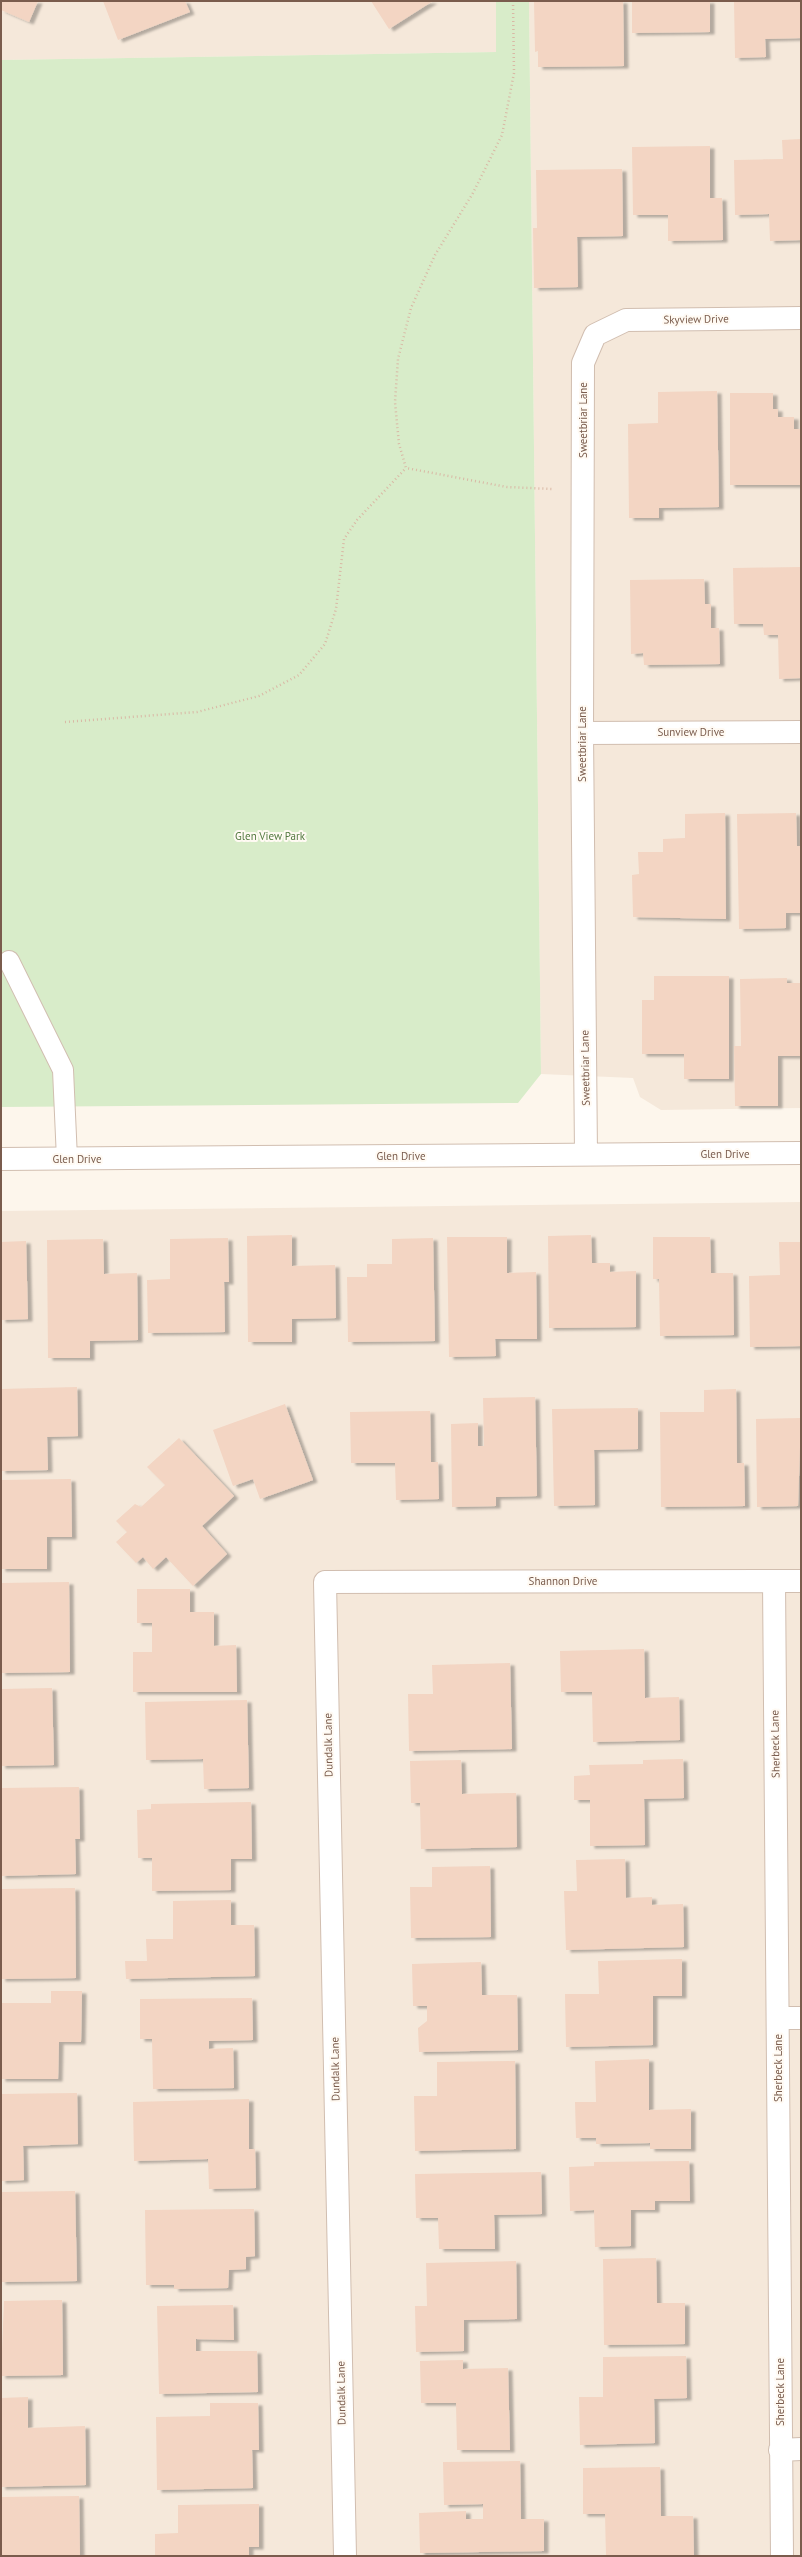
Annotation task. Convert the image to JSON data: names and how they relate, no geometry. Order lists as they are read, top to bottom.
{
  "streets": {
    "street": [
      "Skyview Drive",
      "Sweetbriar Lane",
      "Sunview Drive",
      "Glen Drive",
      "Shannon Drive",
      "Sherbeck Lane",
      "Dundalk Lane"
    ]
  },
  "crossings": [
    ["Skyview Drive", "Sweetbriar Lane"],
    ["Sweetbriar Lane", "Sunview Drive"],
    ["Sweetbriar Lane", "Glen Drive"],
    ["Shannon Drive", "Sherbeck Lane"],
    ["Shannon Drive", "Dundalk Lane"]
  ],
  "parks": ["Glen View Park"]
}
